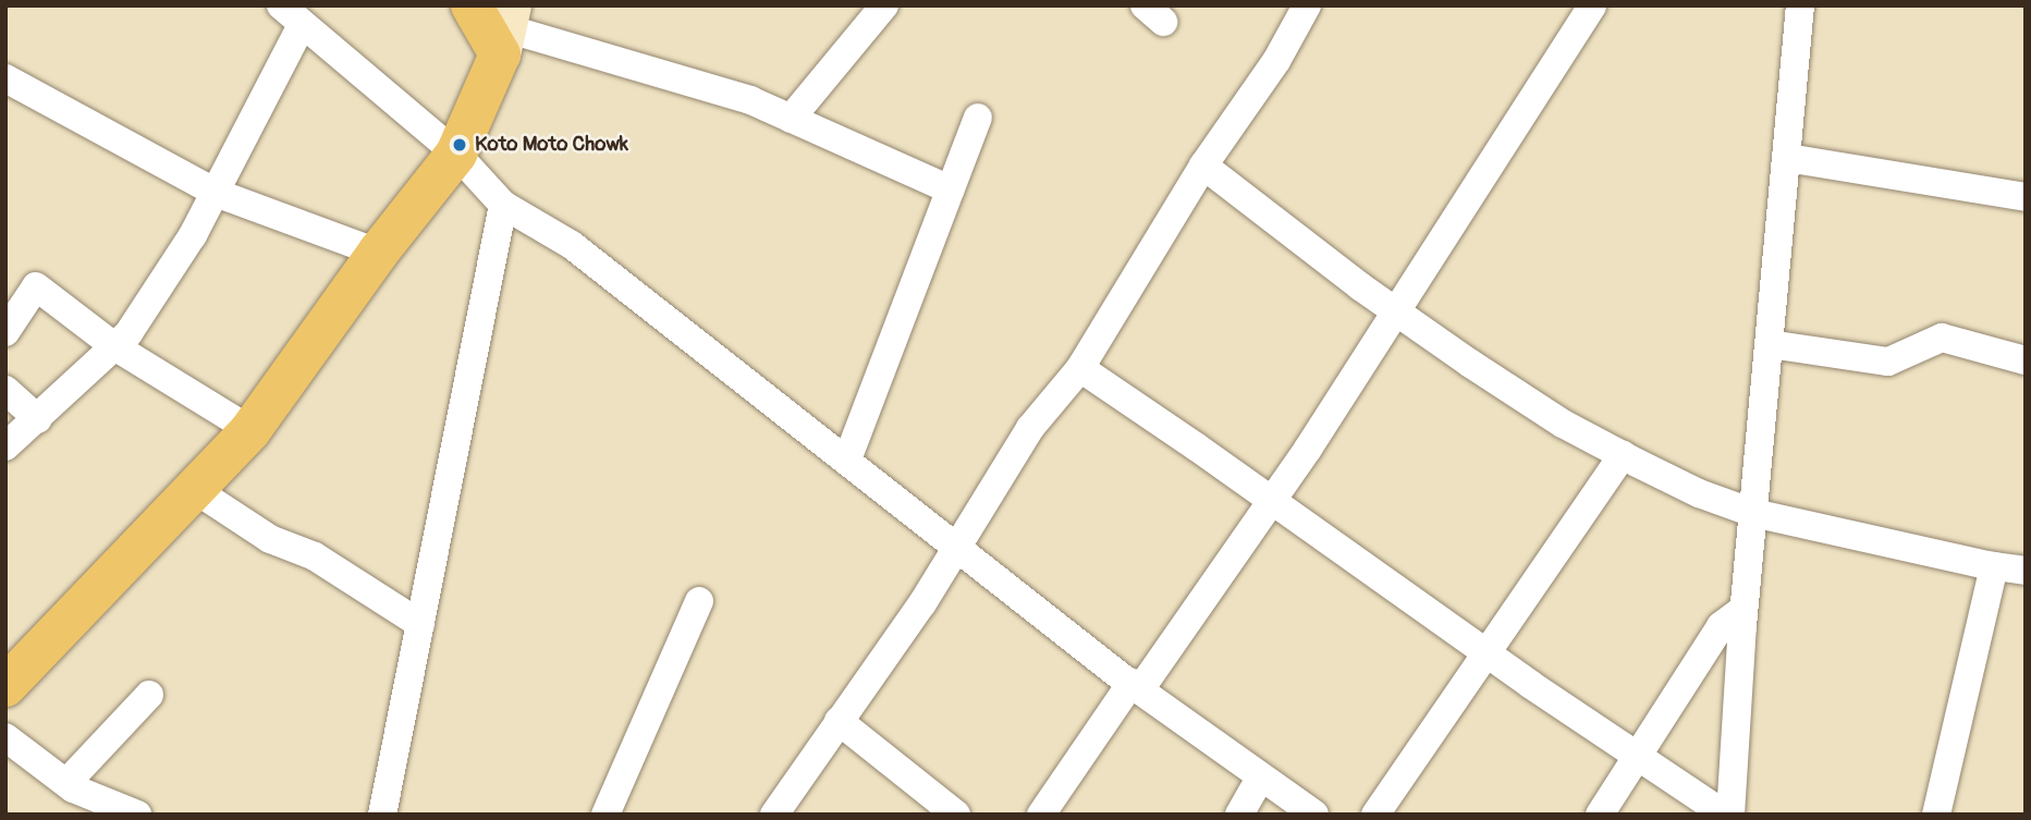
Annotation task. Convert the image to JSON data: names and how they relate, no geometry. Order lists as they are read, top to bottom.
{
  "places": ["Koto Moto Chowk"]
}
